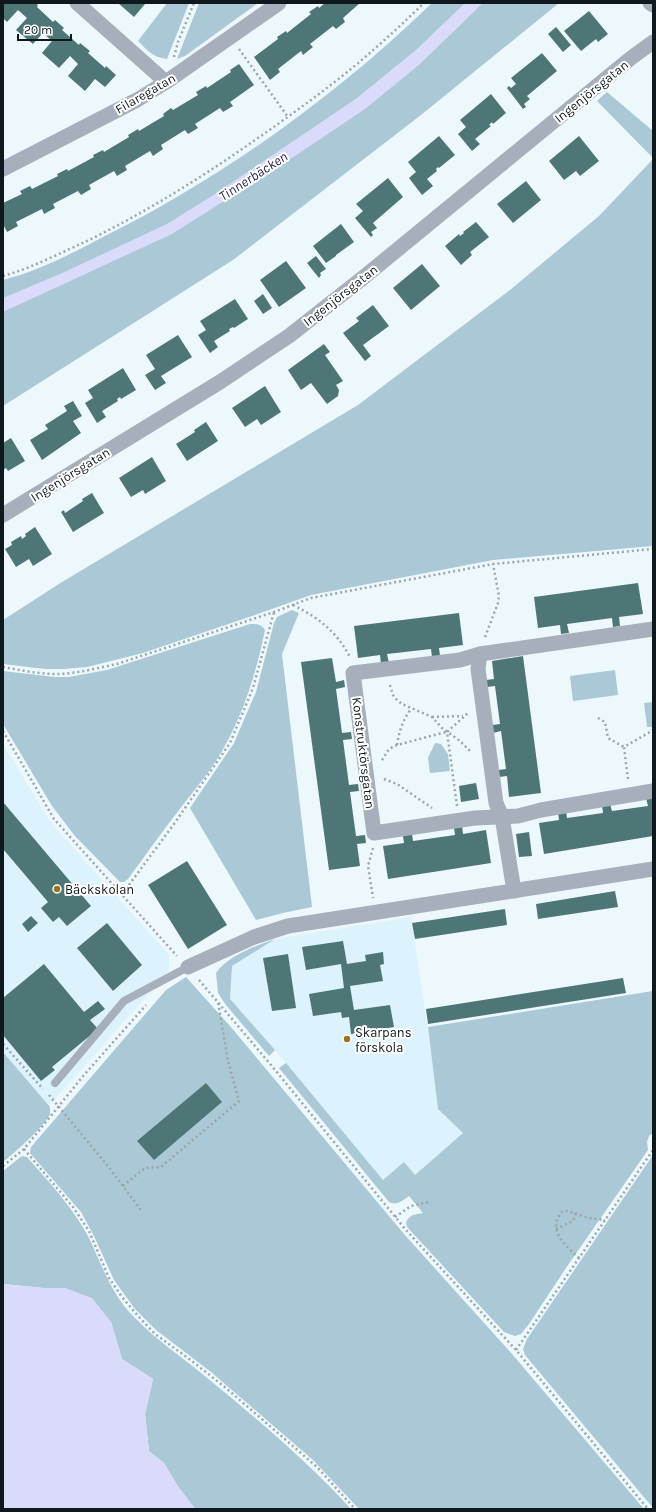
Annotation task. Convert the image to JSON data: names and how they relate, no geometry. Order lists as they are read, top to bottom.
{
  "streets": {
    "street": ["Ingenjörsgatan", "Filaregatan", "Konstruktörsgatan"]
  },
  "water": ["Tinnerbäcken"],
  "places": ["Bäckskolan", "Skarpans förskola"],
  "scale_bar": "20 m"
}
